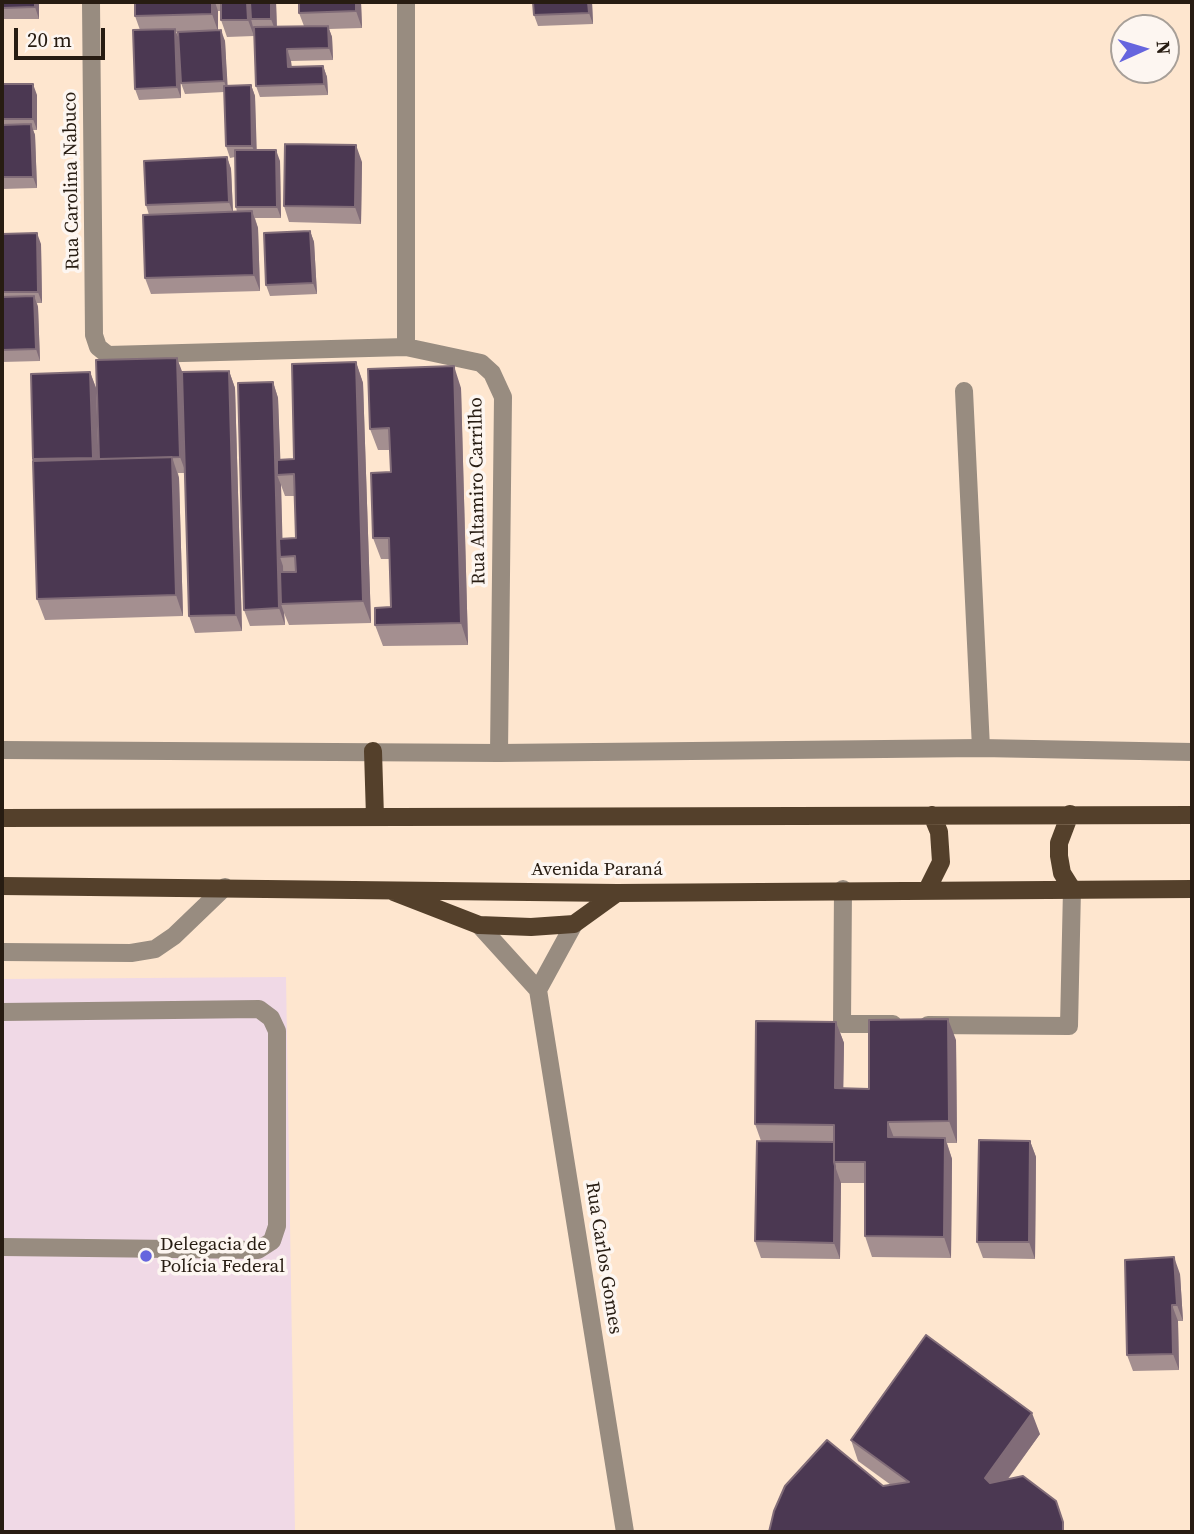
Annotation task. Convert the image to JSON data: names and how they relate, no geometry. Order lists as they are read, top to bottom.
{
  "streets": {
    "main road": ["Avenida Paraná"],
    "street": ["Rua Carolina Nabuco", "Rua Altamiro Carrilho", "Rua Carlos Gomes"]
  },
  "crossings": [
    ["Rua Carolina Nabuco", "Rua Altamiro Carrilho"]
  ],
  "places": ["Delegacia de Polícia Federal"],
  "scale_bar": "20 m",
  "north": "right"
}
